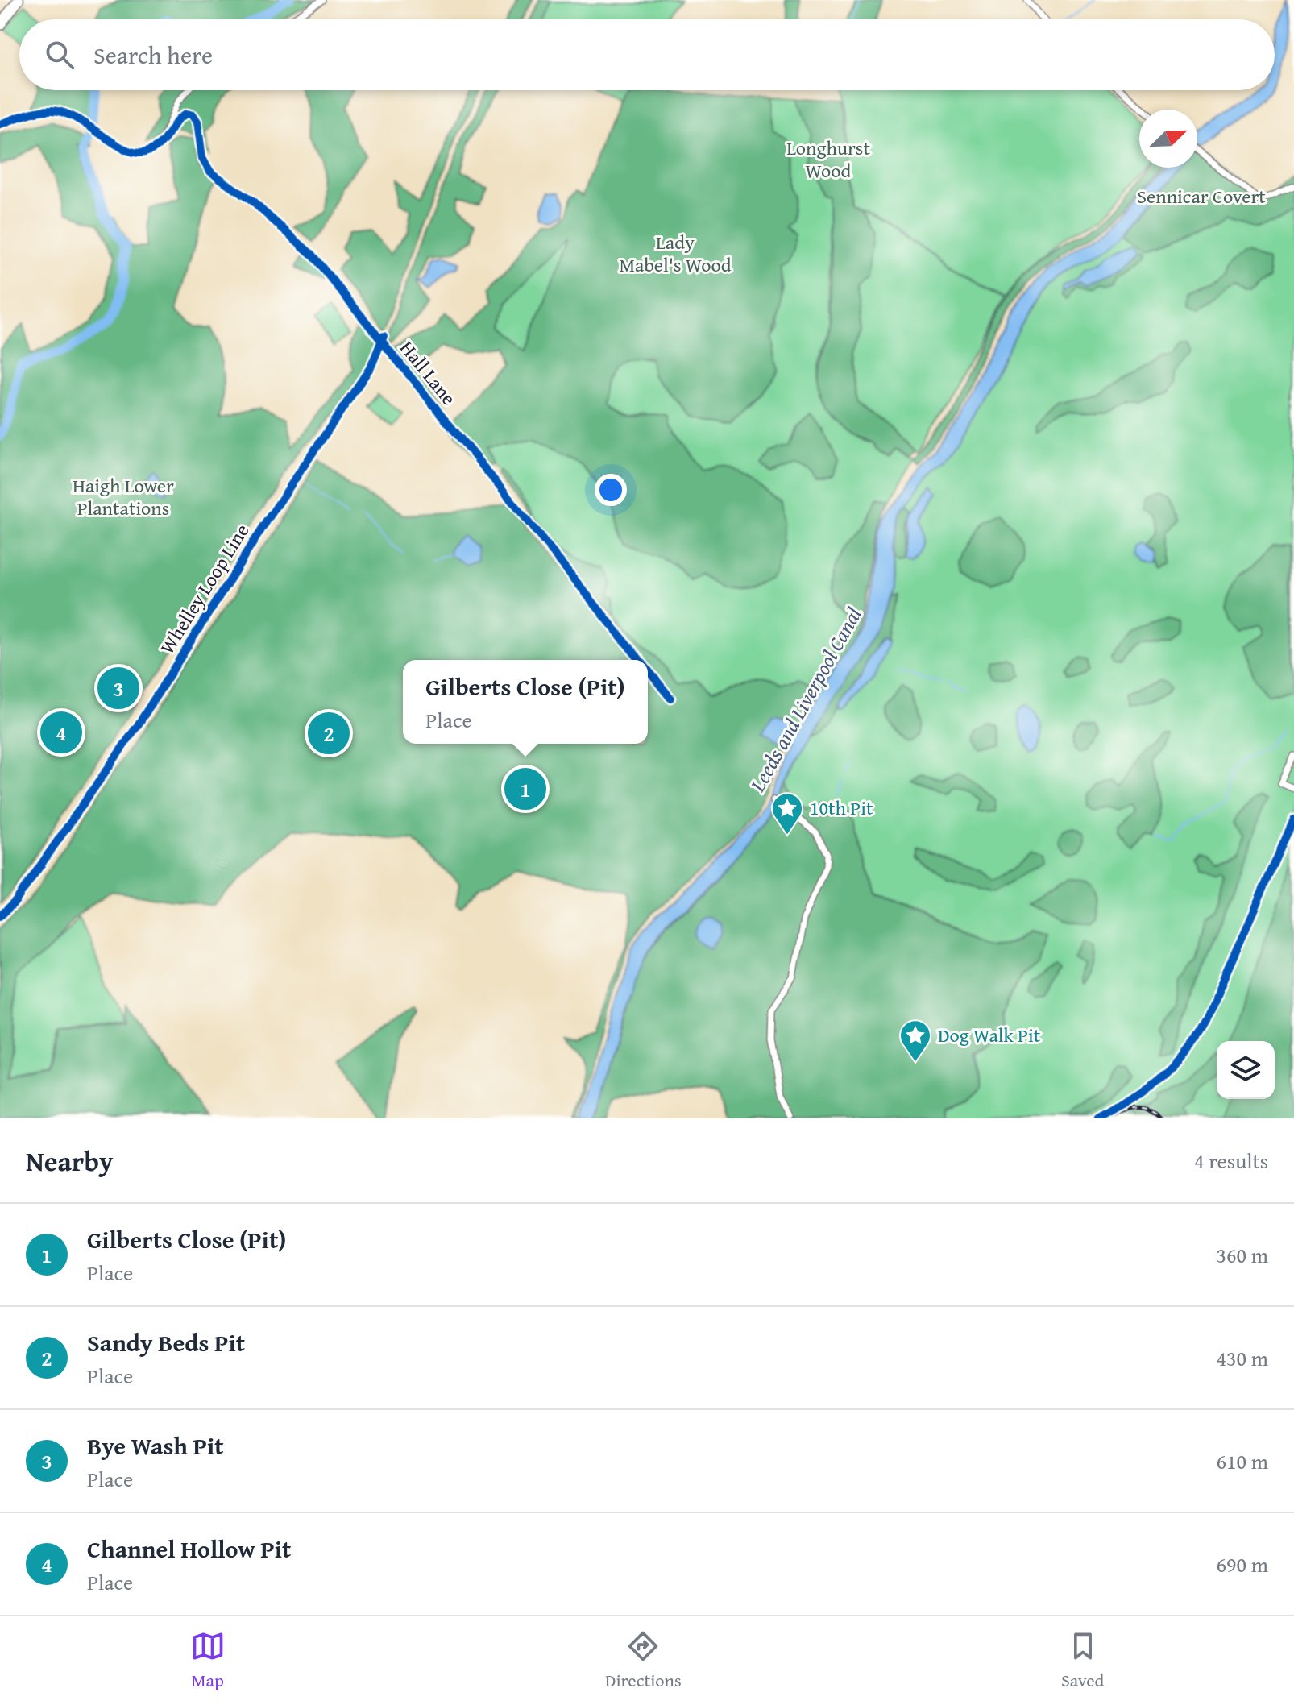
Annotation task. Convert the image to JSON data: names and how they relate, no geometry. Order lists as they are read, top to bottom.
{
  "streets": {
    "street": ["Hall Lane"],
    "cycle path": ["Whelley Loop Line"]
  },
  "water": ["Leeds and Liverpool Canal"],
  "parks": [
    "Longhurst Wood",
    "Sennicar Covert",
    "Lady Mabel's Wood",
    "Haigh Lower Plantations"
  ],
  "places": {
    "place": ["10th Pit", "Dog Walk Pit"]
  },
  "north": "top right",
  "page": {
    "search": "Search here",
    "popup": ["Gilberts Close (Pit)", "Place"],
    "pins": [
      "3",
      "4",
      "2",
      "1"
    ],
    "heading": ["Nearby", "4 results"],
    "list": [
      {
        "mark": "1",
        "name": "Gilberts Close (Pit)",
        "note": "Place",
        "value": "360 m"
      },
      {
        "mark": "2",
        "name": "Sandy Beds Pit",
        "note": "Place",
        "value": "430 m"
      },
      {
        "mark": "3",
        "name": "Bye Wash Pit",
        "note": "Place",
        "value": "610 m"
      },
      {
        "mark": "4",
        "name": "Channel Hollow Pit",
        "note": "Place",
        "value": "690 m"
      }
    ],
    "nav": ["Map", "Directions", "Saved"]
  }
}
